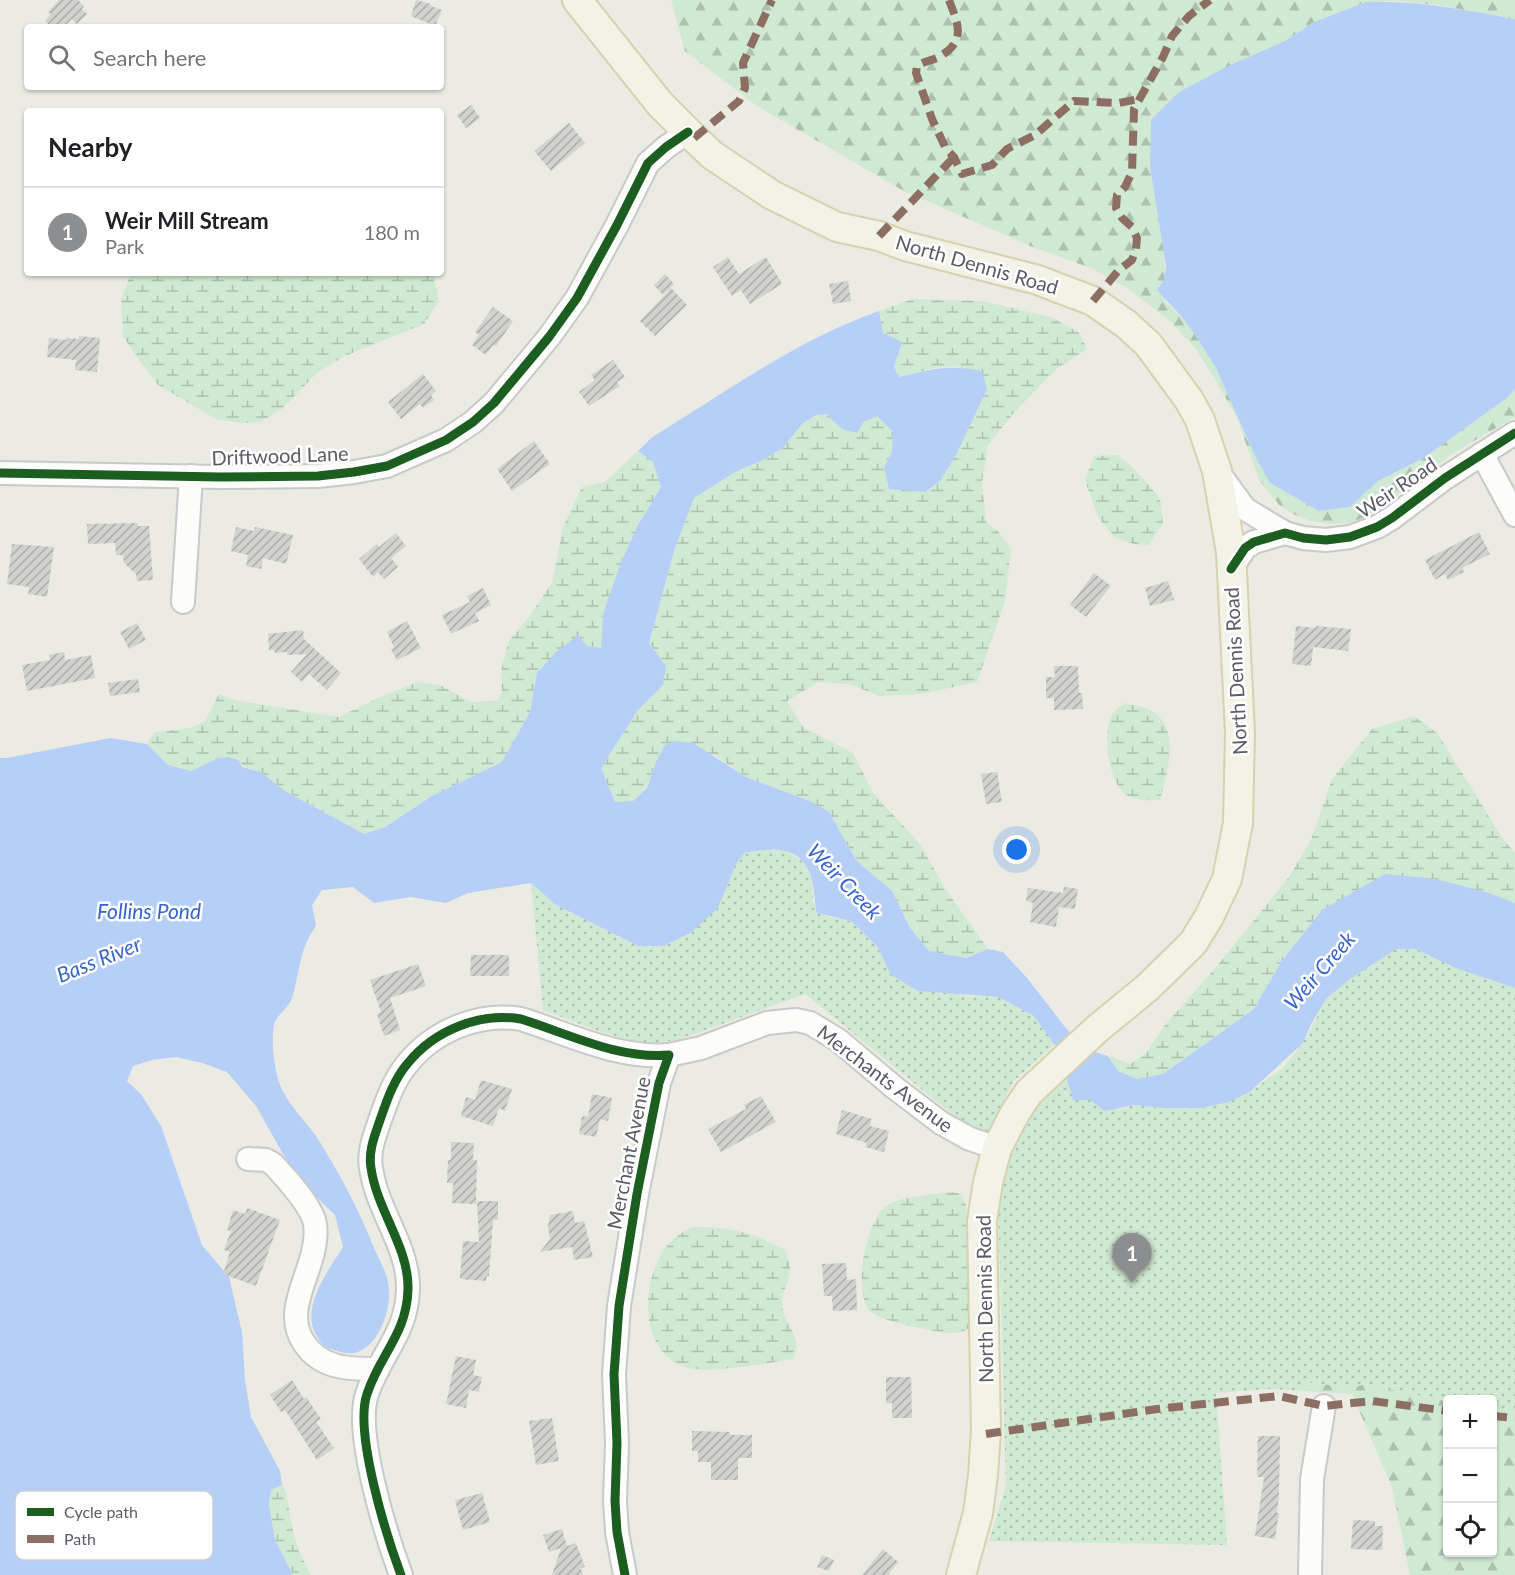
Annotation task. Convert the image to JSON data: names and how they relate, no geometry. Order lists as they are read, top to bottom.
{
  "streets": {
    "main road": ["North Dennis Road"],
    "street": [
      "Driftwood Lane",
      "Weir Road",
      "Merchants Avenue",
      "Merchant Avenue"
    ]
  },
  "crossings": [
    ["North Dennis Road", "Driftwood Lane"],
    ["North Dennis Road", "Weir Road"],
    ["North Dennis Road", "Merchants Avenue"],
    ["Merchants Avenue", "Merchant Avenue"]
  ],
  "water": ["Weir Creek", "Follins Pond", "Bass River"],
  "legend": ["Cycle path", "Path"],
  "page": {
    "search": "Search here",
    "heading": "Nearby",
    "list": [
      {
        "mark": "1",
        "name": "Weir Mill Stream",
        "note": "Park",
        "value": "180 m"
      }
    ],
    "pins": "1",
    "map_buttons": ["+", "−"]
  }
}
